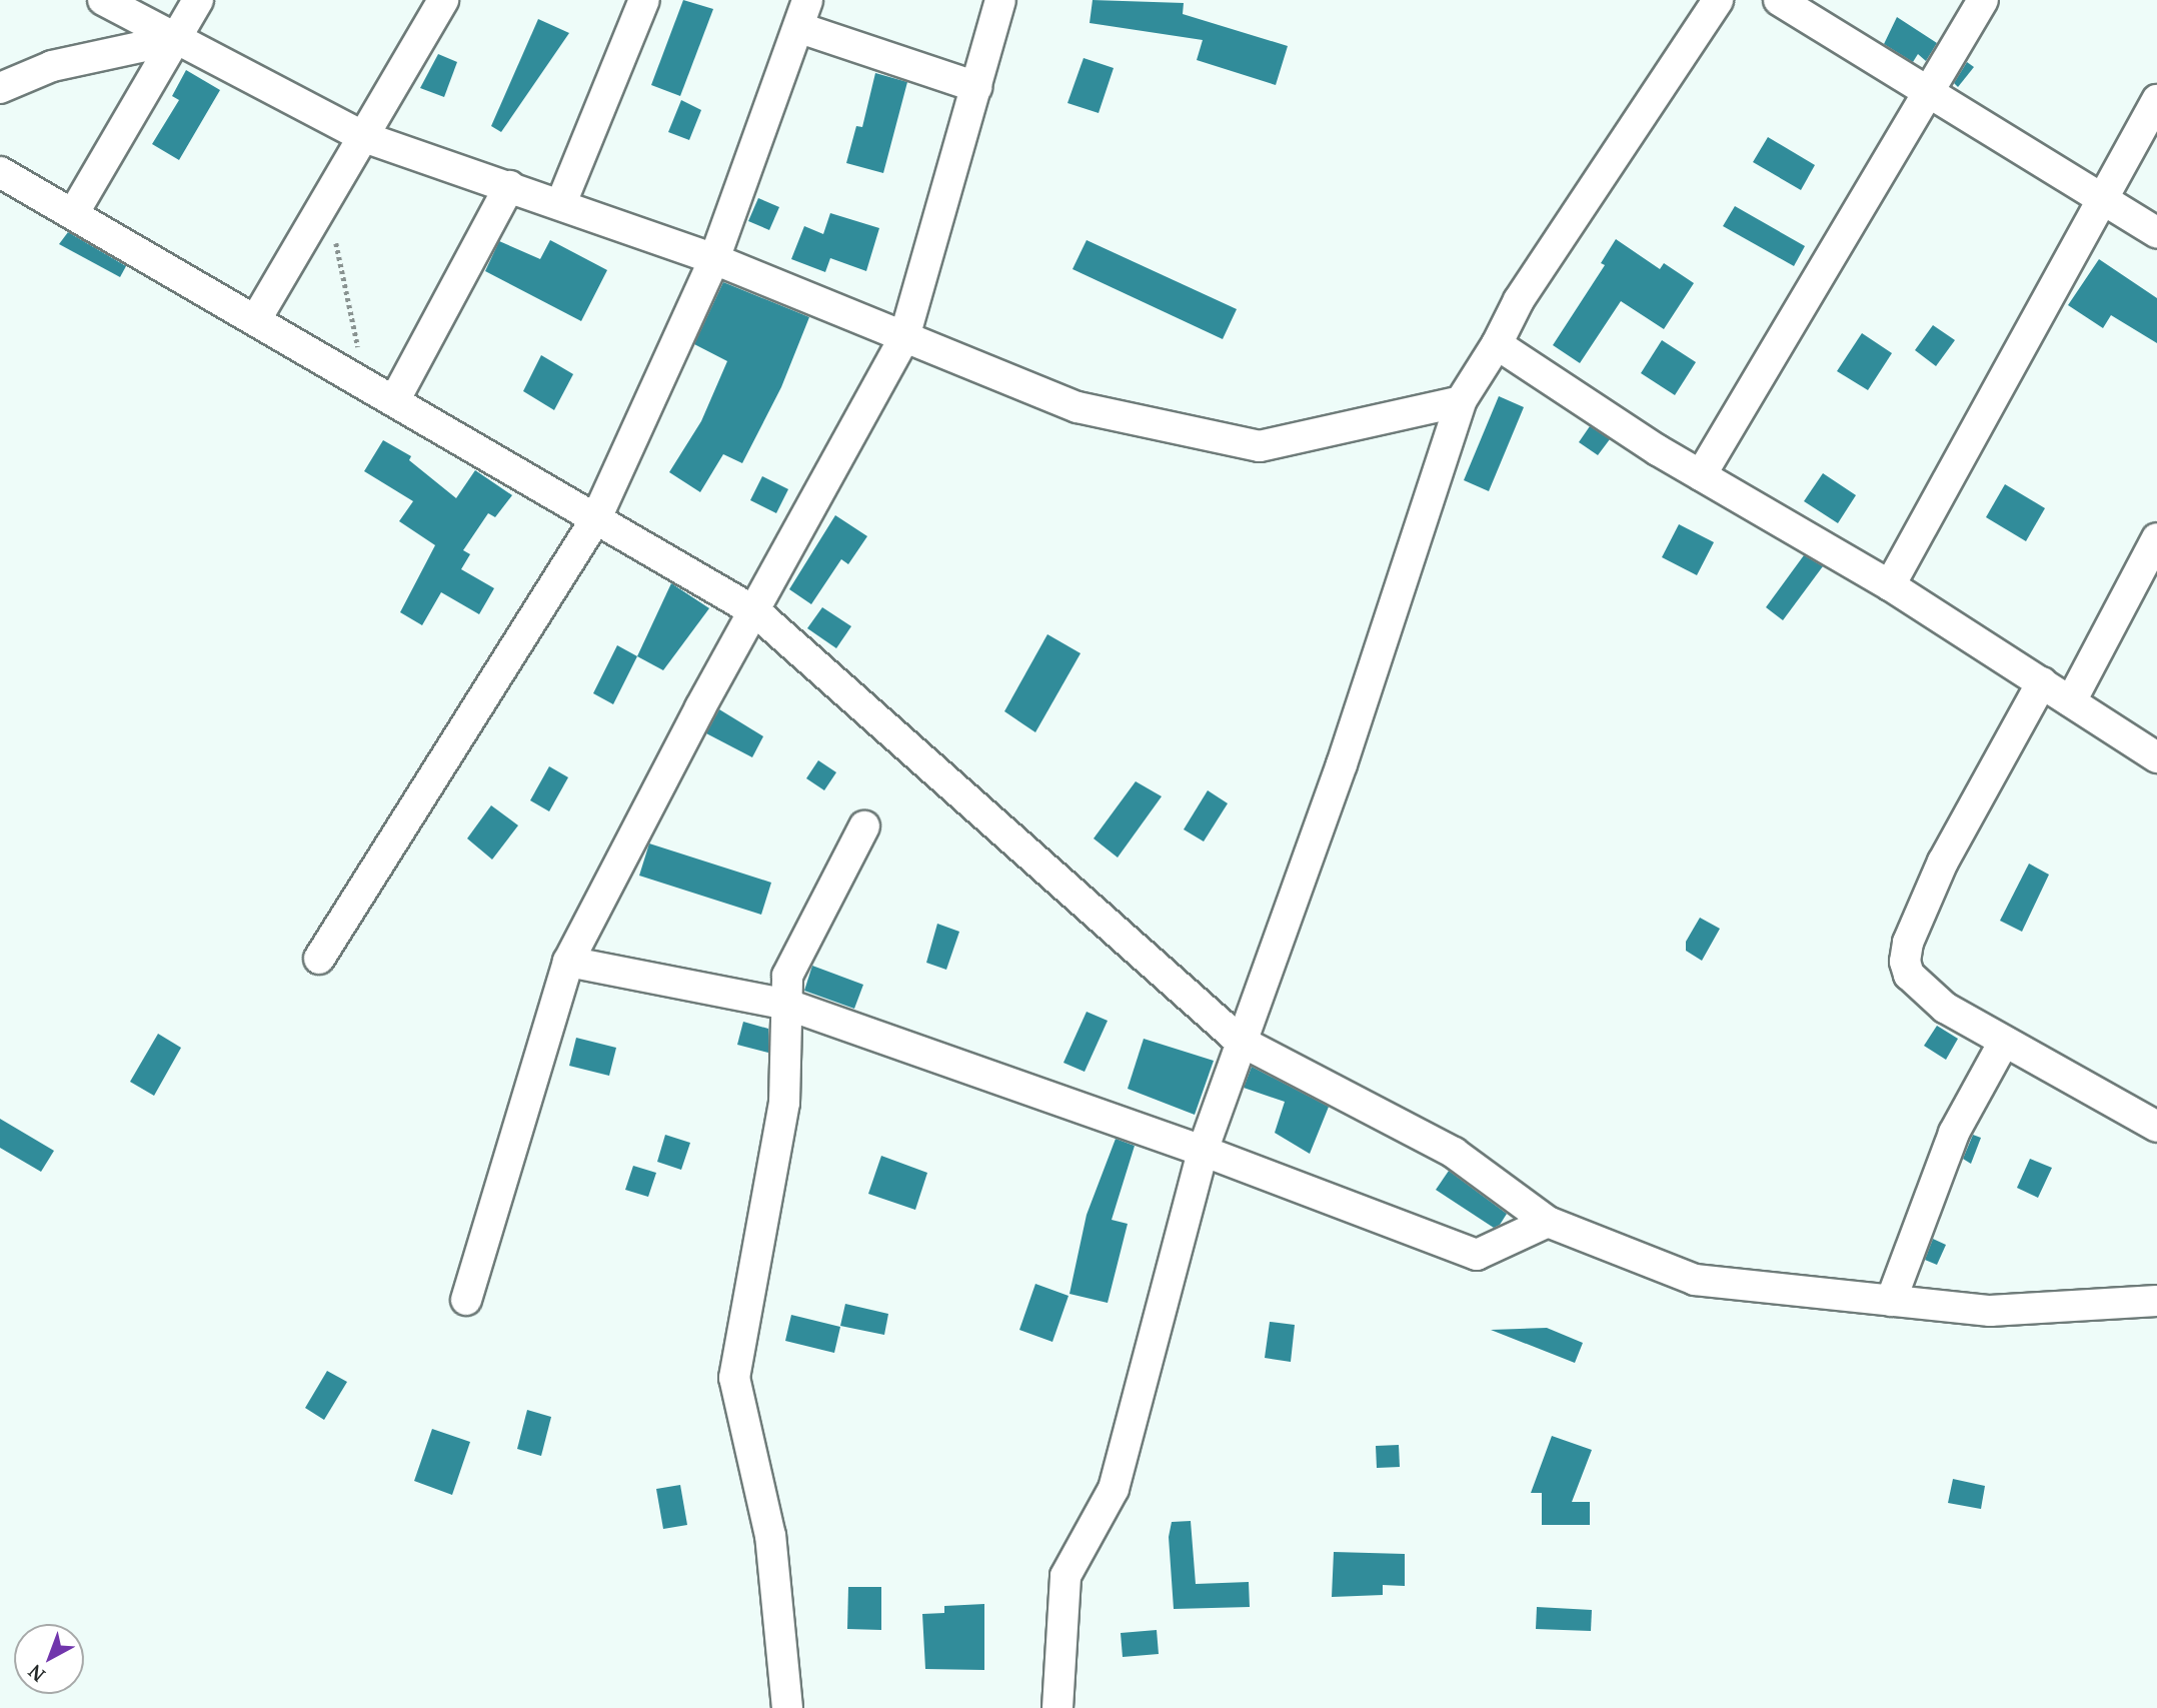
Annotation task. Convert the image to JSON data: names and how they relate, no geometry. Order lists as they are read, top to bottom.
{
  "north": "bottom left"
}
